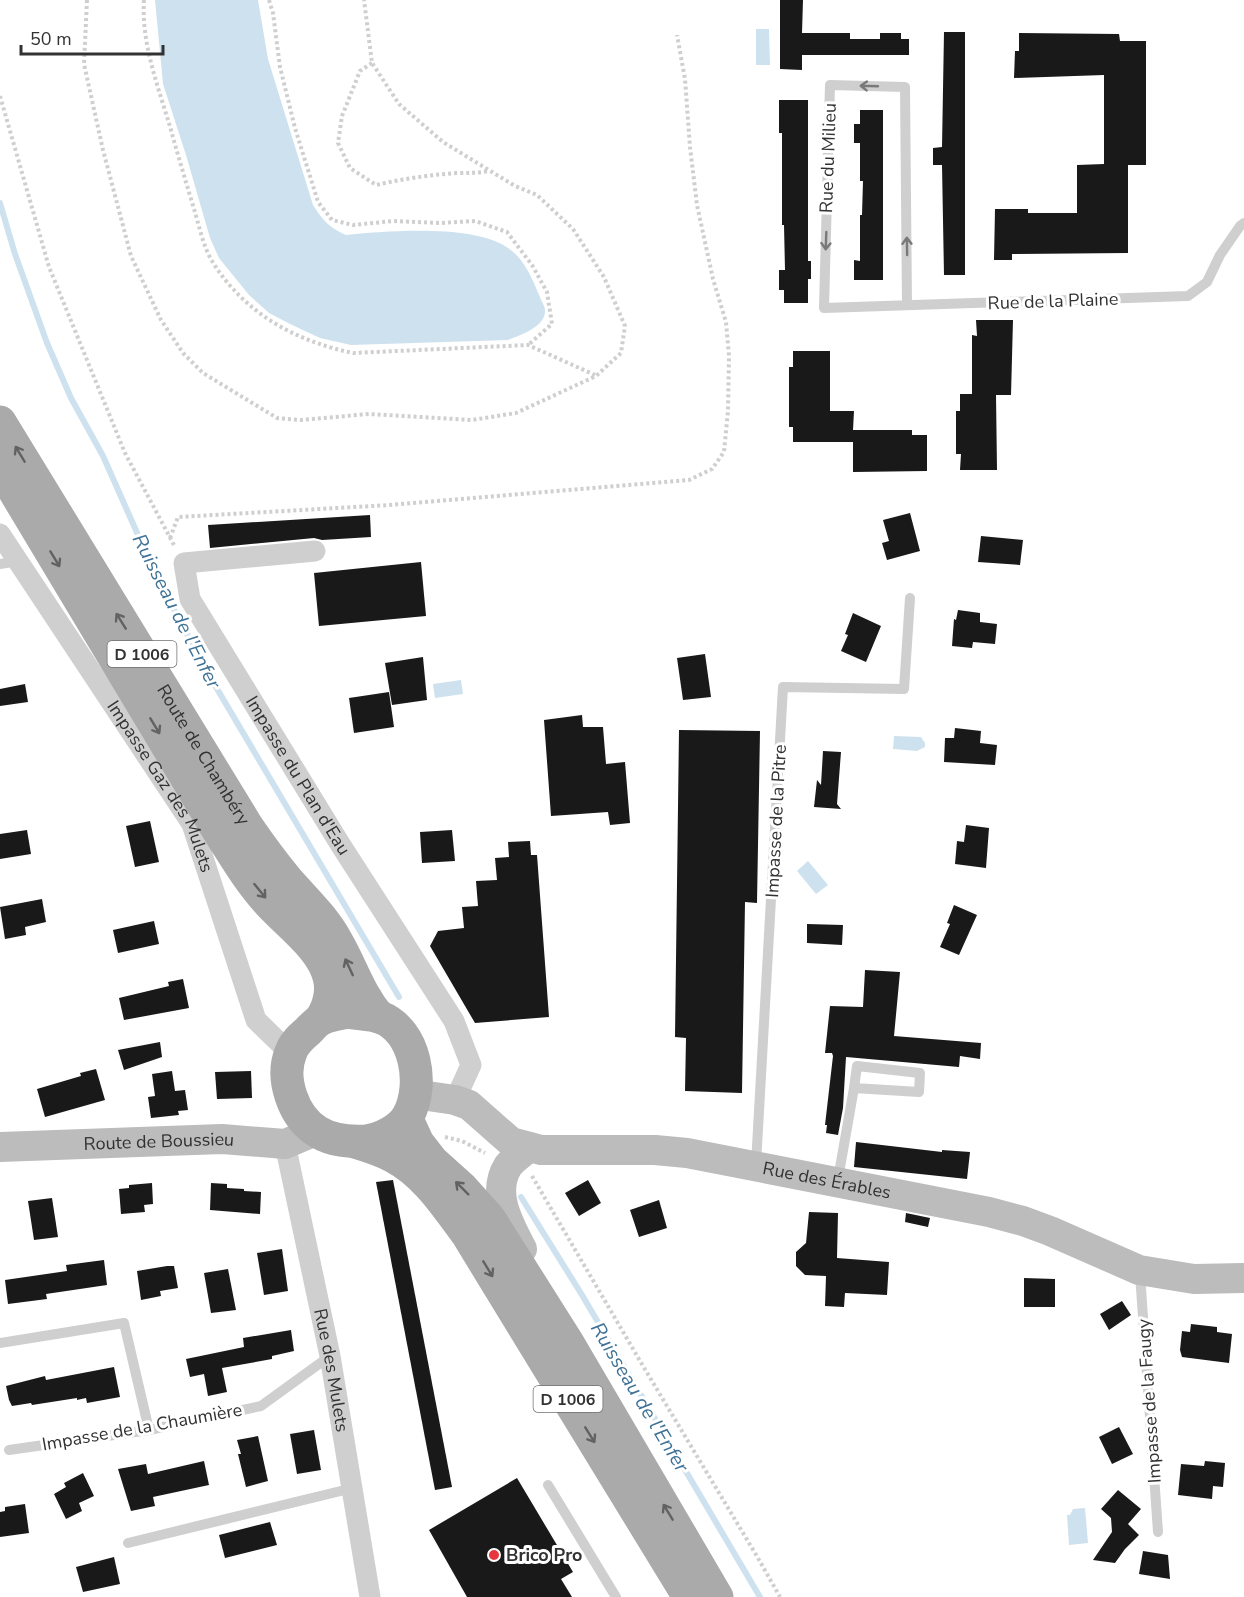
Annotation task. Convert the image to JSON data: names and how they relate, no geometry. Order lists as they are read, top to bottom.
{
  "streets": {
    "main road": ["D 1006", "Route de Chambéry"],
    "street": [
      "Impasse du Plan d'Eau",
      "Impasse Gaz des Mulets",
      "Route de Boussieu",
      "Rue des Érables",
      "Rue des Mulets"
    ],
    "lane": [
      "Rue du Milieu",
      "Rue de la Plaine",
      "Impasse de la Pitre",
      "Impasse de la Faugy",
      "Impasse de la Chaumière"
    ]
  },
  "crossings": [
    ["Rue du Milieu", "Rue de la Plaine"],
    ["D 1006", "Route de Chambéry"],
    ["D 1006", "Impasse Gaz des Mulets"],
    ["D 1006", "Route de Boussieu"],
    ["D 1006", "Rue des Érables"],
    ["Route de Chambéry", "Impasse Gaz des Mulets"],
    ["Route de Chambéry", "Route de Boussieu"],
    ["Route de Chambéry", "Rue des Érables"],
    ["Impasse du Plan d'Eau", "Rue des Érables"],
    ["Impasse Gaz des Mulets", "Route de Boussieu"],
    ["Impasse Gaz des Mulets", "Rue des Érables"],
    ["Impasse de la Pitre", "Rue des Érables"],
    ["Route de Boussieu", "Rue des Érables"],
    ["Route de Boussieu", "Rue des Mulets"],
    ["Rue des Érables", "Impasse de la Faugy"],
    ["Rue des Mulets", "Impasse de la Chaumière"]
  ],
  "water": ["Ruisseau de l'Enfer"],
  "places": ["Brico Pro"],
  "scale_bar": "50 m"
}
